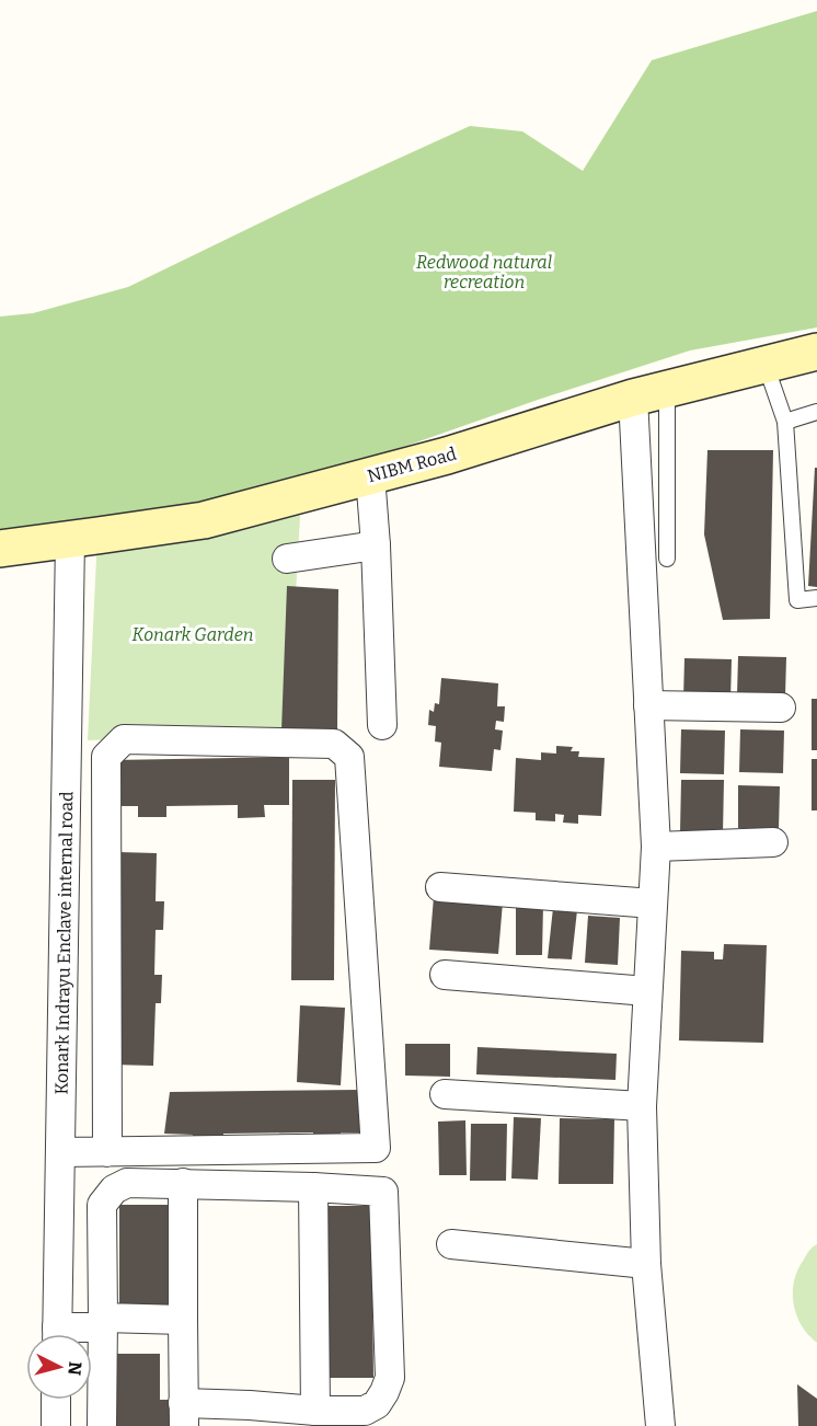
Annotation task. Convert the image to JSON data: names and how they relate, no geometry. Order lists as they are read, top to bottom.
{
  "streets": {
    "main road": ["NIBM Road"],
    "street": ["Konark Indrayu Enclave internal road"]
  },
  "crossings": [
    ["NIBM Road", "Konark Indrayu Enclave internal road"]
  ],
  "parks": ["Redwood natural recreation", "Konark Garden"],
  "north": "right"
}
